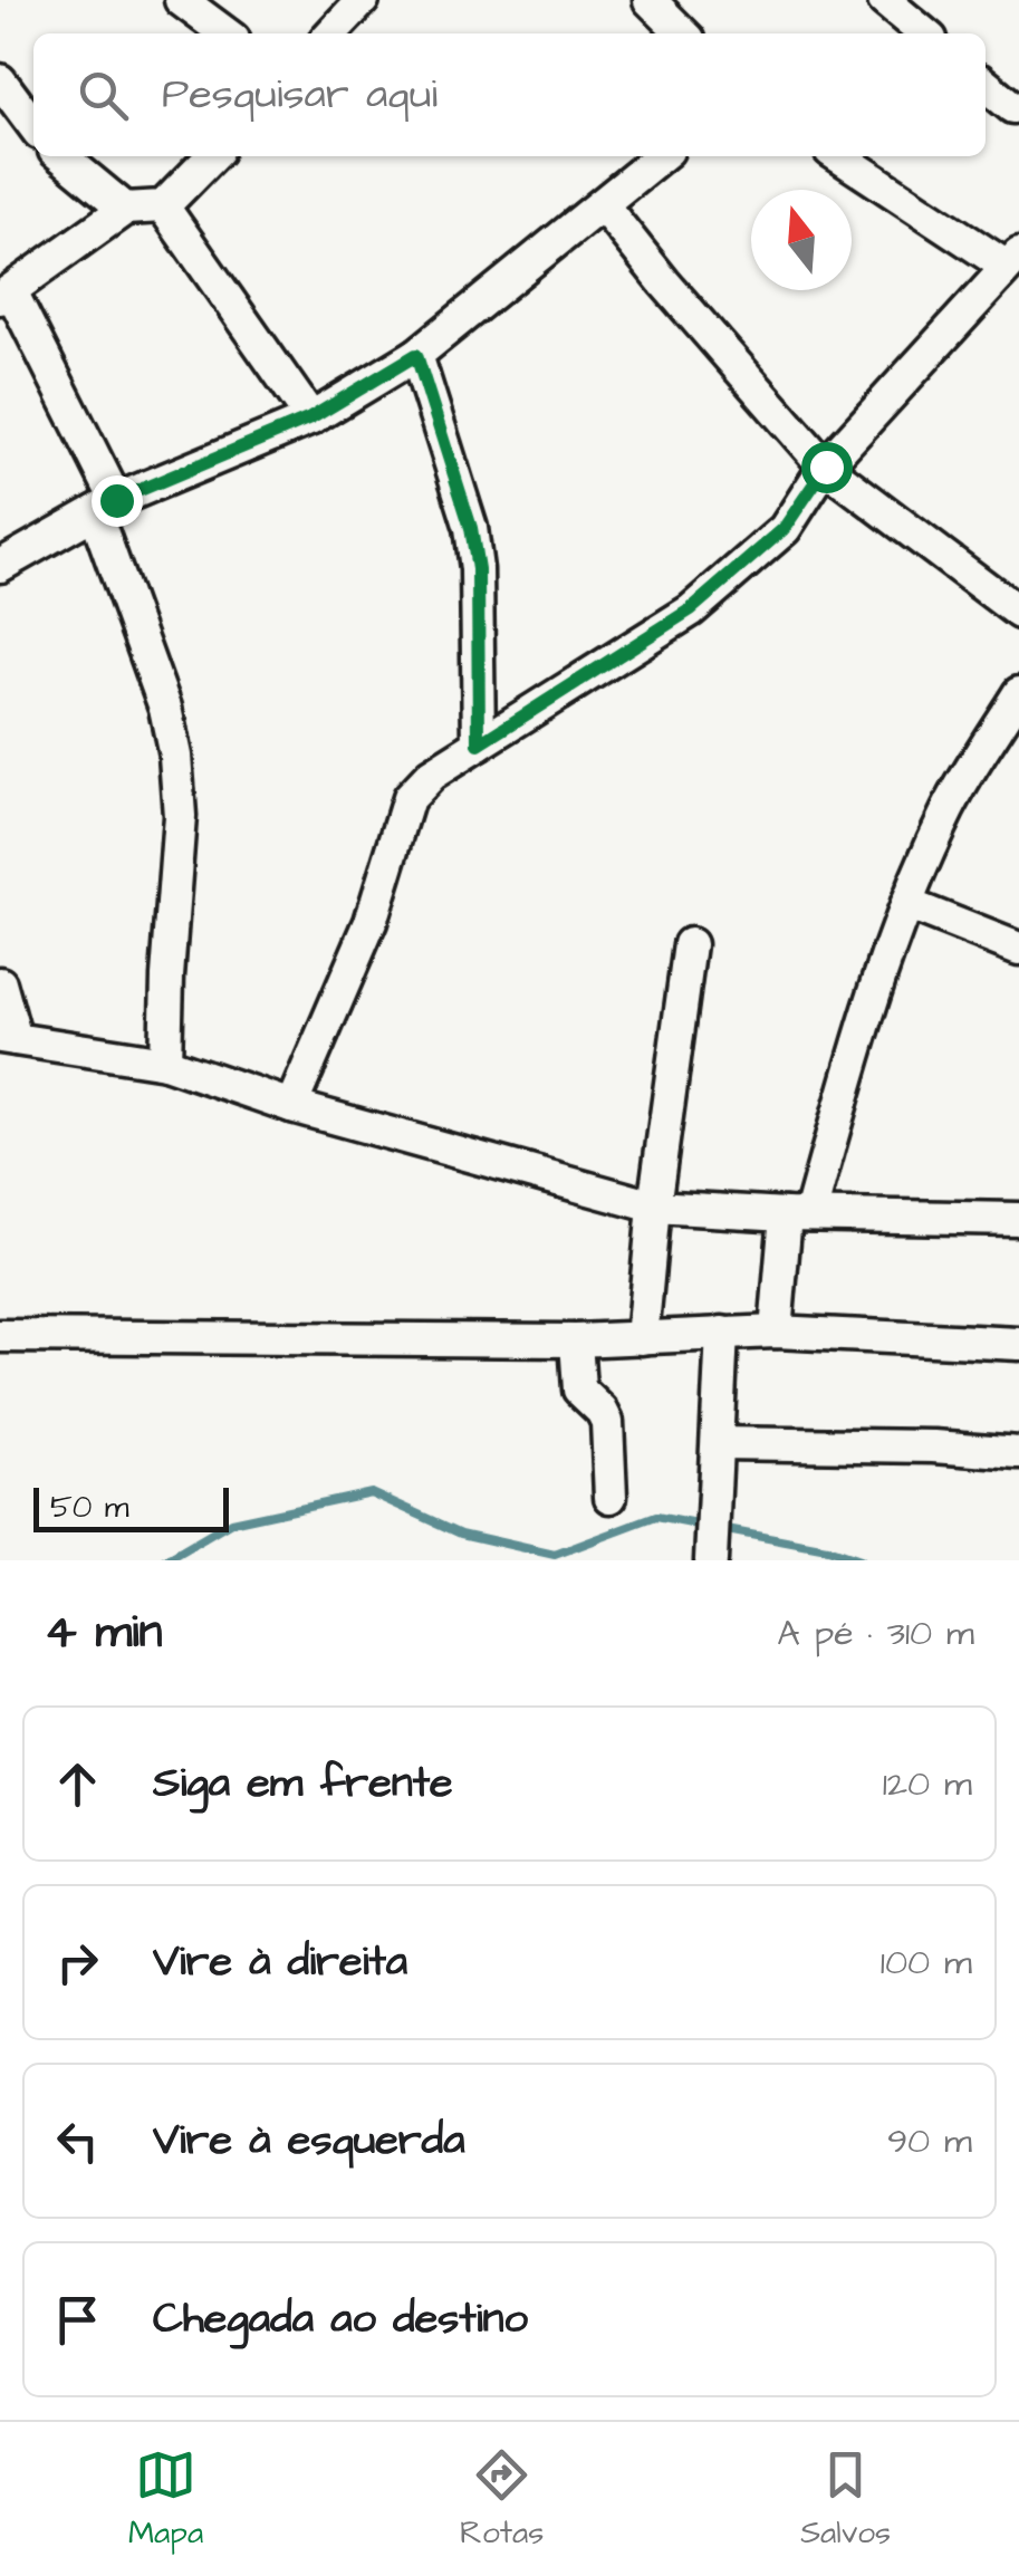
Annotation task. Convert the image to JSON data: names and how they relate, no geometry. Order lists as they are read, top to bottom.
{
  "scale_bar": "50 m",
  "north": "top",
  "page": {
    "search": "Pesquisar aqui",
    "scale": "50 m",
    "heading": ["4 min", "A pé · 310 m"],
    "list": [
      ["Siga em frente", "120 m"],
      ["Vire à direita", "100 m"],
      ["Vire à esquerda", "90 m"],
      "Chegada ao destino"
    ],
    "nav": ["Mapa", "Rotas", "Salvos"]
  }
}
